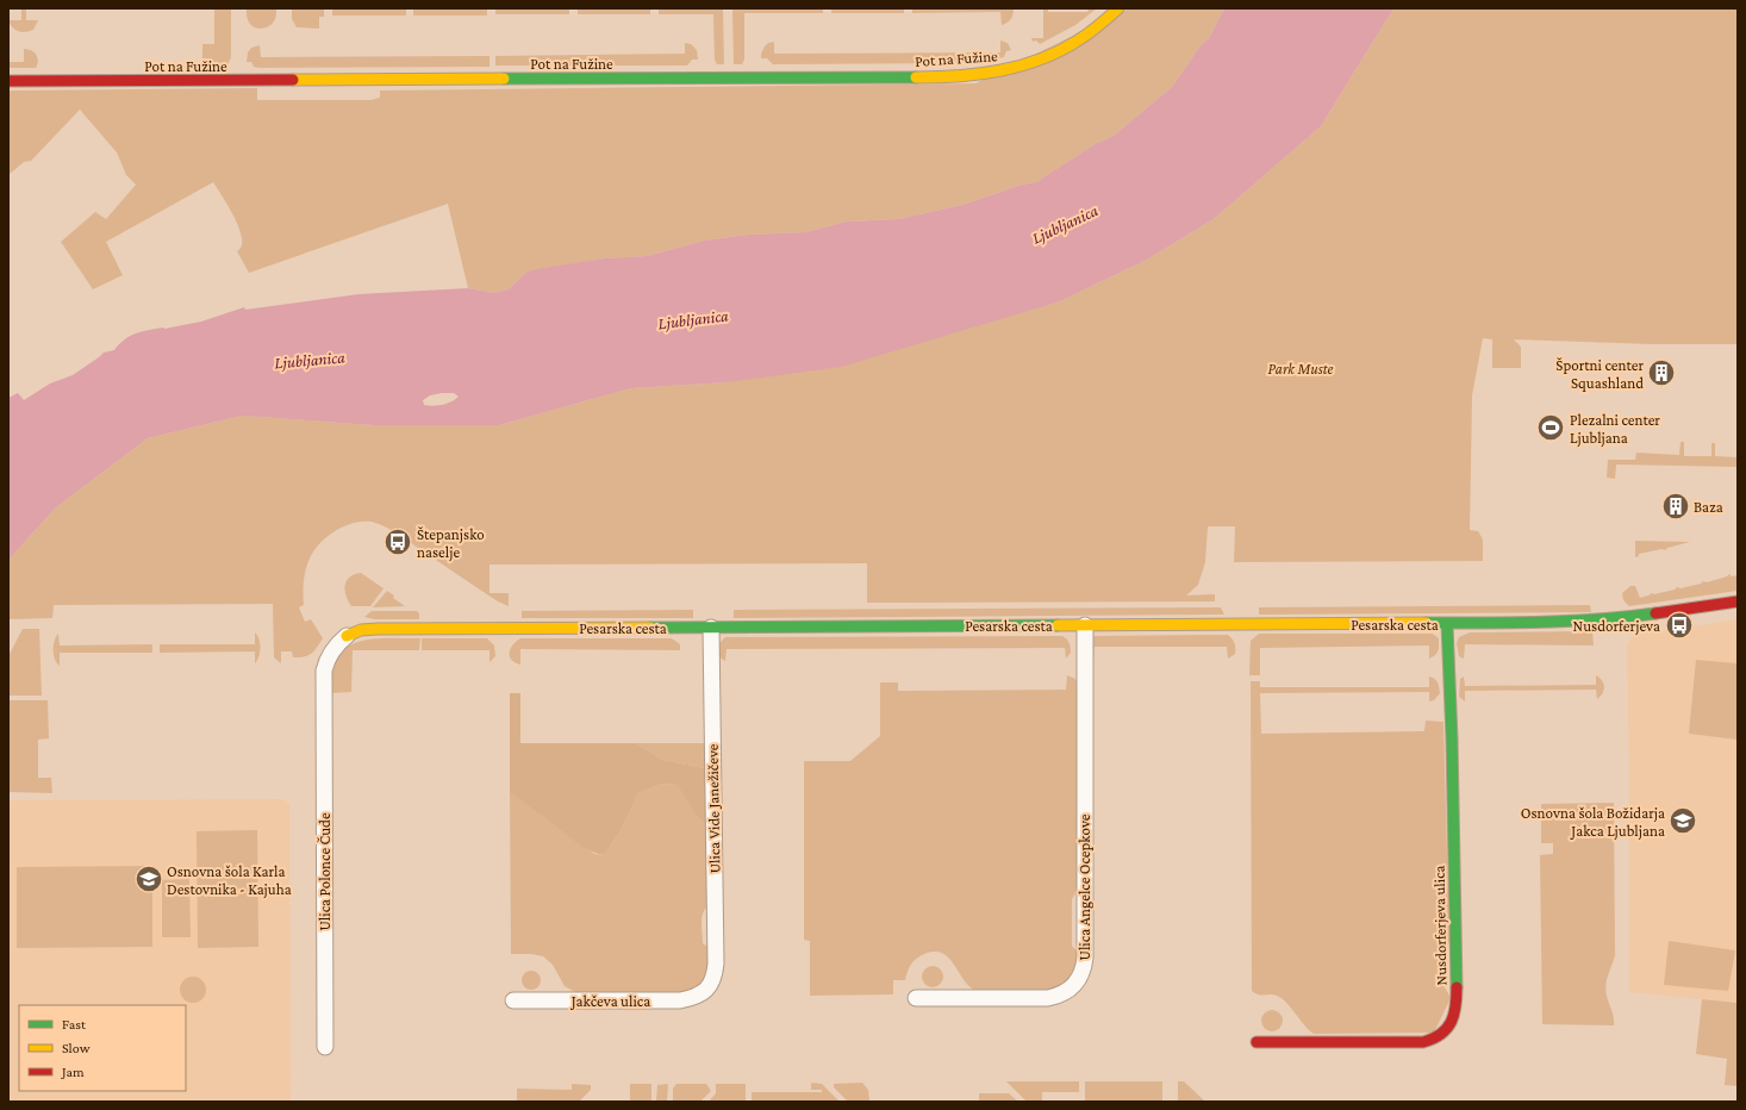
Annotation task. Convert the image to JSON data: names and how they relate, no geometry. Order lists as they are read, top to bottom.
{
  "streets": {
    "street": [
      "Pot na Fužine",
      "Pesarska cesta",
      "Ulica Vide Janežičeve",
      "Ulica Polonce Čude",
      "Ulica Angelce Ocepkove",
      "Nusdorferjeva ulica",
      "Jakčeva ulica"
    ]
  },
  "crossings": [
    ["Pesarska cesta", "Ulica Vide Janežičeve"],
    ["Pesarska cesta", "Ulica Polonce Čude"],
    ["Pesarska cesta", "Ulica Angelce Ocepkove"],
    ["Pesarska cesta", "Nusdorferjeva ulica"],
    ["Ulica Vide Janežičeve", "Jakčeva ulica"]
  ],
  "water": ["Ljubljanica"],
  "parks": ["Park Muste"],
  "places": {
    "building": ["Športni center Squashland", "Baza"],
    "sports": ["Plezalni center Ljubljana"],
    "bus stop": ["Štepanjsko naselje", "Nusdorferjeva"],
    "school or university": ["Osnovna šola Božidarja Jakca Ljubljana", "Osnovna šola Karla Destovnika - Kajuha"]
  },
  "legend": ["Fast", "Slow", "Jam"]
}
